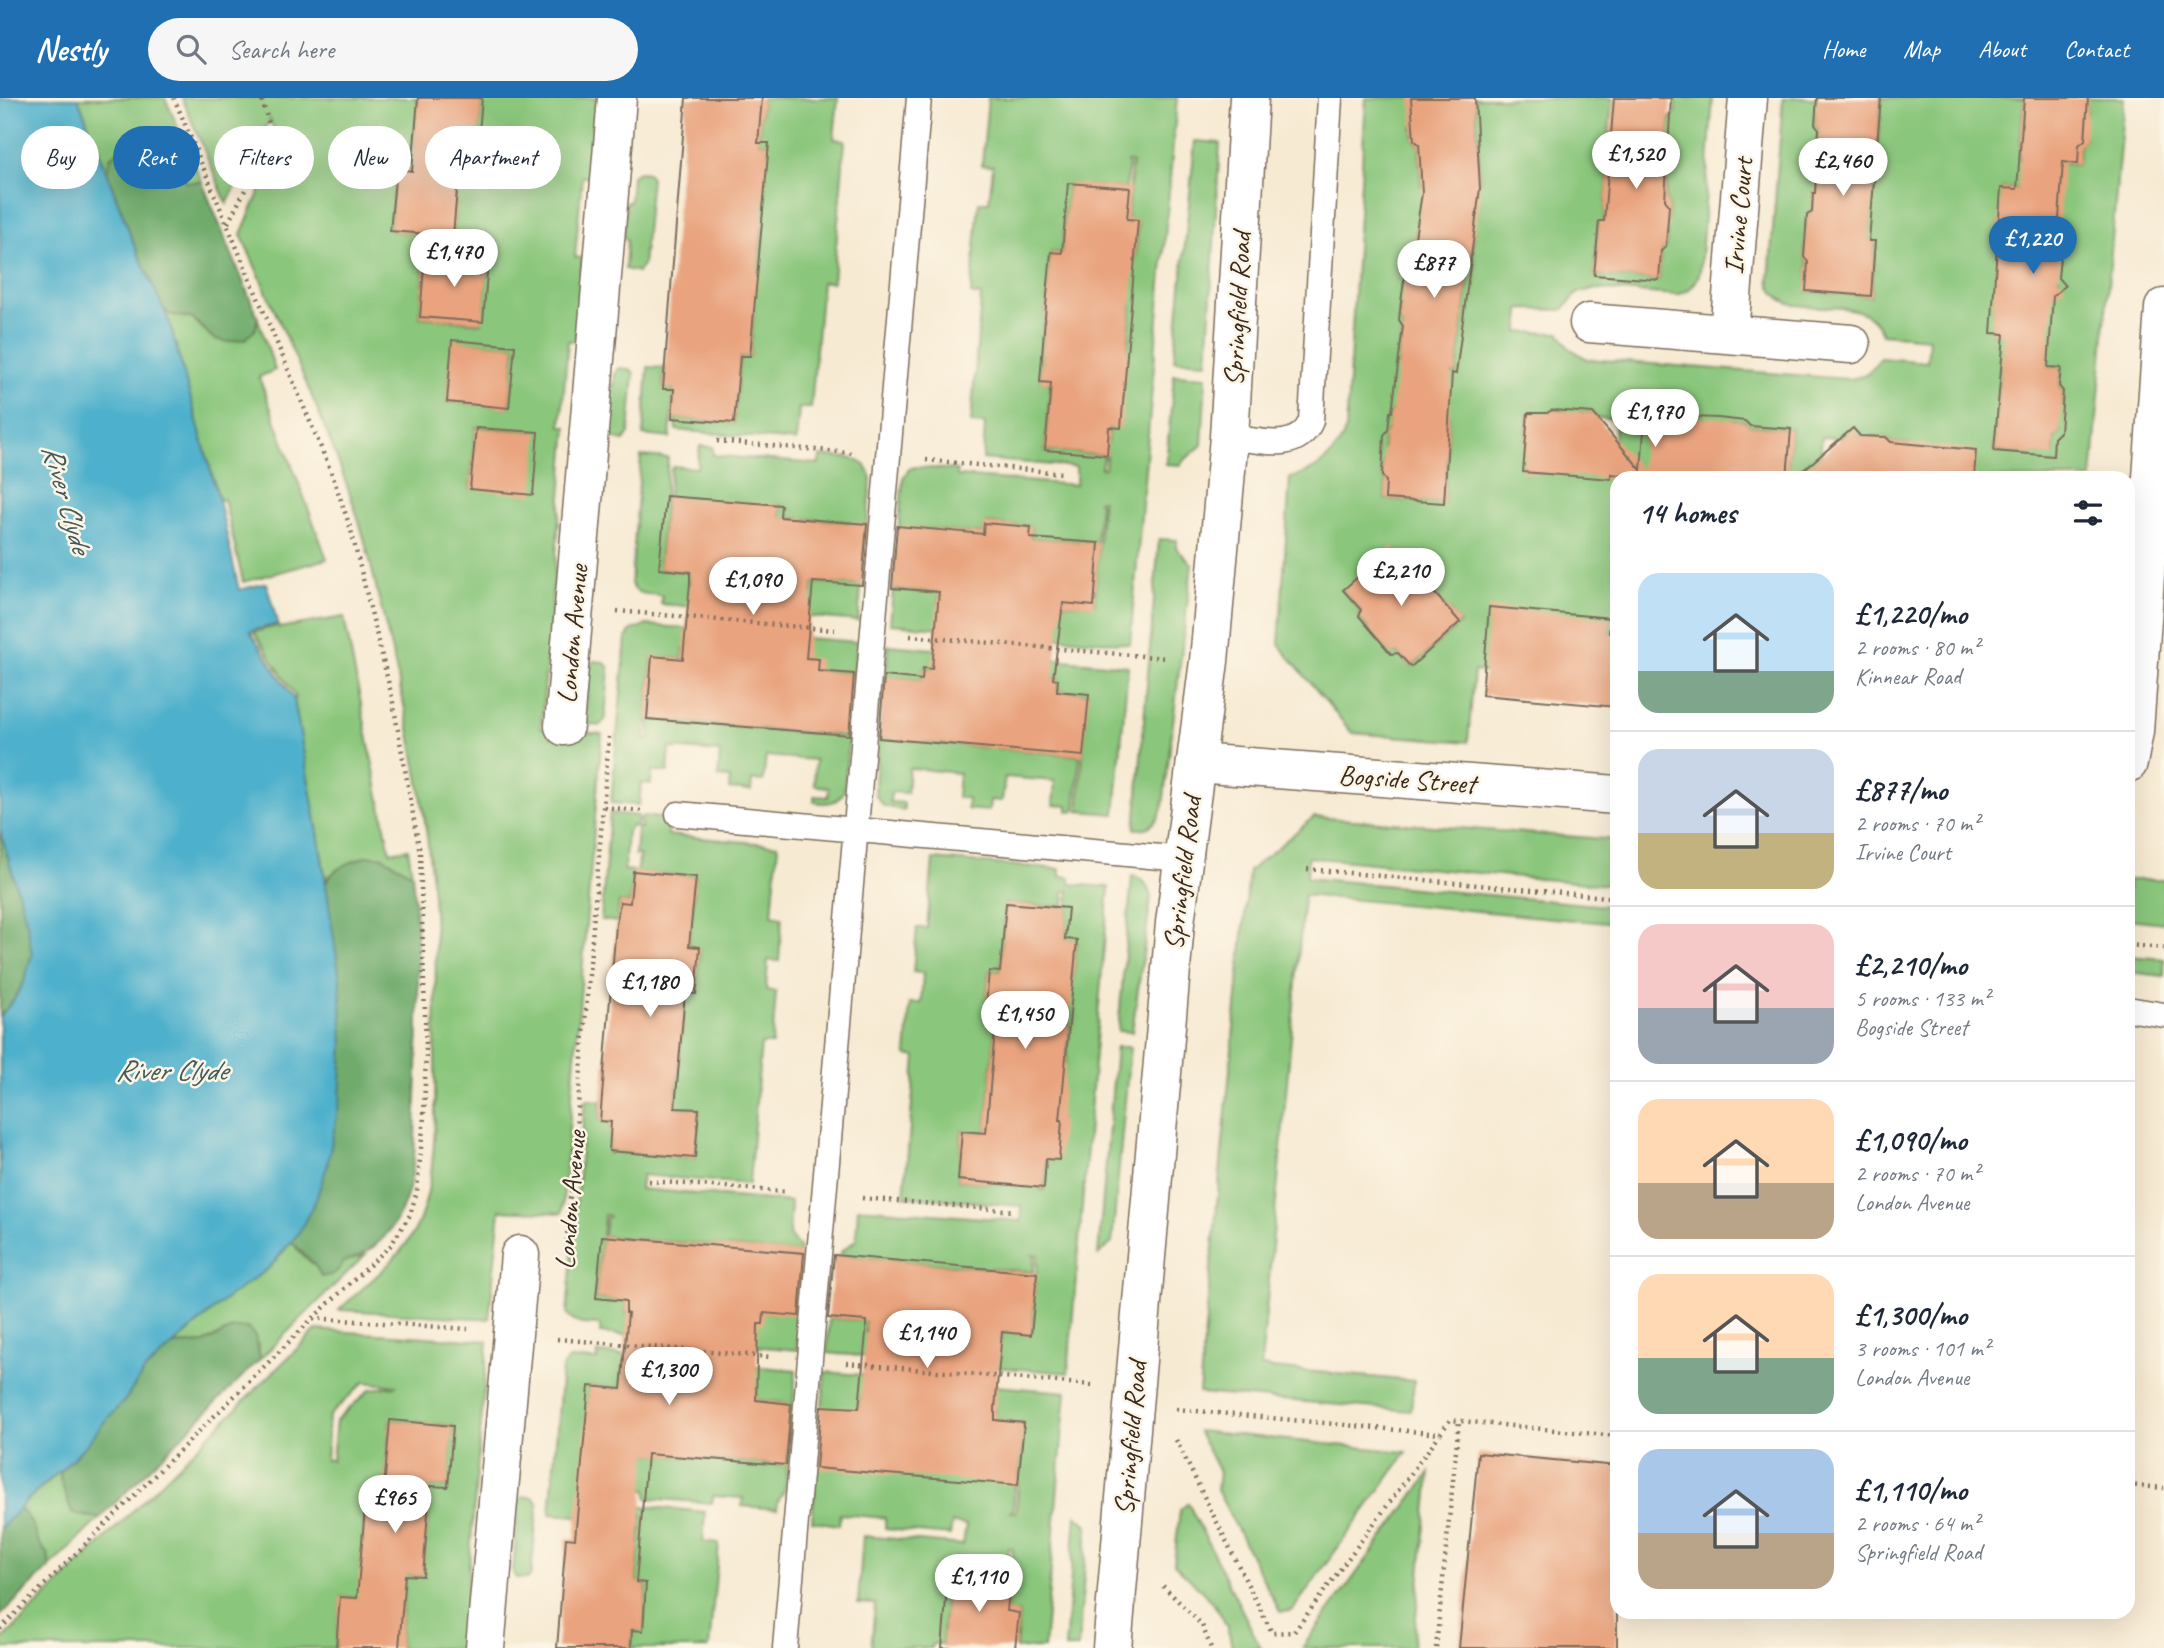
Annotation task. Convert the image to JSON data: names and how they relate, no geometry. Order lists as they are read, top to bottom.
{
  "streets": {
    "street": [
      "Irvine Court",
      "Springfield Road",
      "London Avenue",
      "Bogside Street"
    ]
  },
  "crossings": [
    ["Springfield Road", "Bogside Street"]
  ],
  "water": ["River Clyde"],
  "page": {
    "header": "Nestly",
    "search": "Search here",
    "nav": [
      "Home",
      "Map",
      "About",
      "Contact"
    ],
    "chip": [
      "Buy",
      "Rent",
      "Filters",
      "New",
      "Apartment"
    ],
    "price": [
      "£1,520",
      "£2,460",
      "£1,220",
      "£1,470",
      "£877",
      "£1,970",
      "£2,210",
      "£1,090",
      "£1,180",
      "£1,450",
      "£1,140",
      "£1,300",
      "£965",
      "£1,110"
    ],
    "heading": "14 homes",
    "list": [
      {
        "name": "£1,220/mo",
        "note": "2 rooms · 80 m² · Kinnear Road"
      },
      {
        "name": "£877/mo",
        "note": "2 rooms · 70 m² · Irvine Court"
      },
      {
        "name": "£2,210/mo",
        "note": "5 rooms · 133 m² · Bogside Street"
      },
      {
        "name": "£1,090/mo",
        "note": "2 rooms · 70 m² · London Avenue"
      },
      {
        "name": "£1,300/mo",
        "note": "3 rooms · 101 m² · London Avenue"
      },
      {
        "name": "£1,110/mo",
        "note": "2 rooms · 64 m² · Springfield Road"
      }
    ]
  }
}
